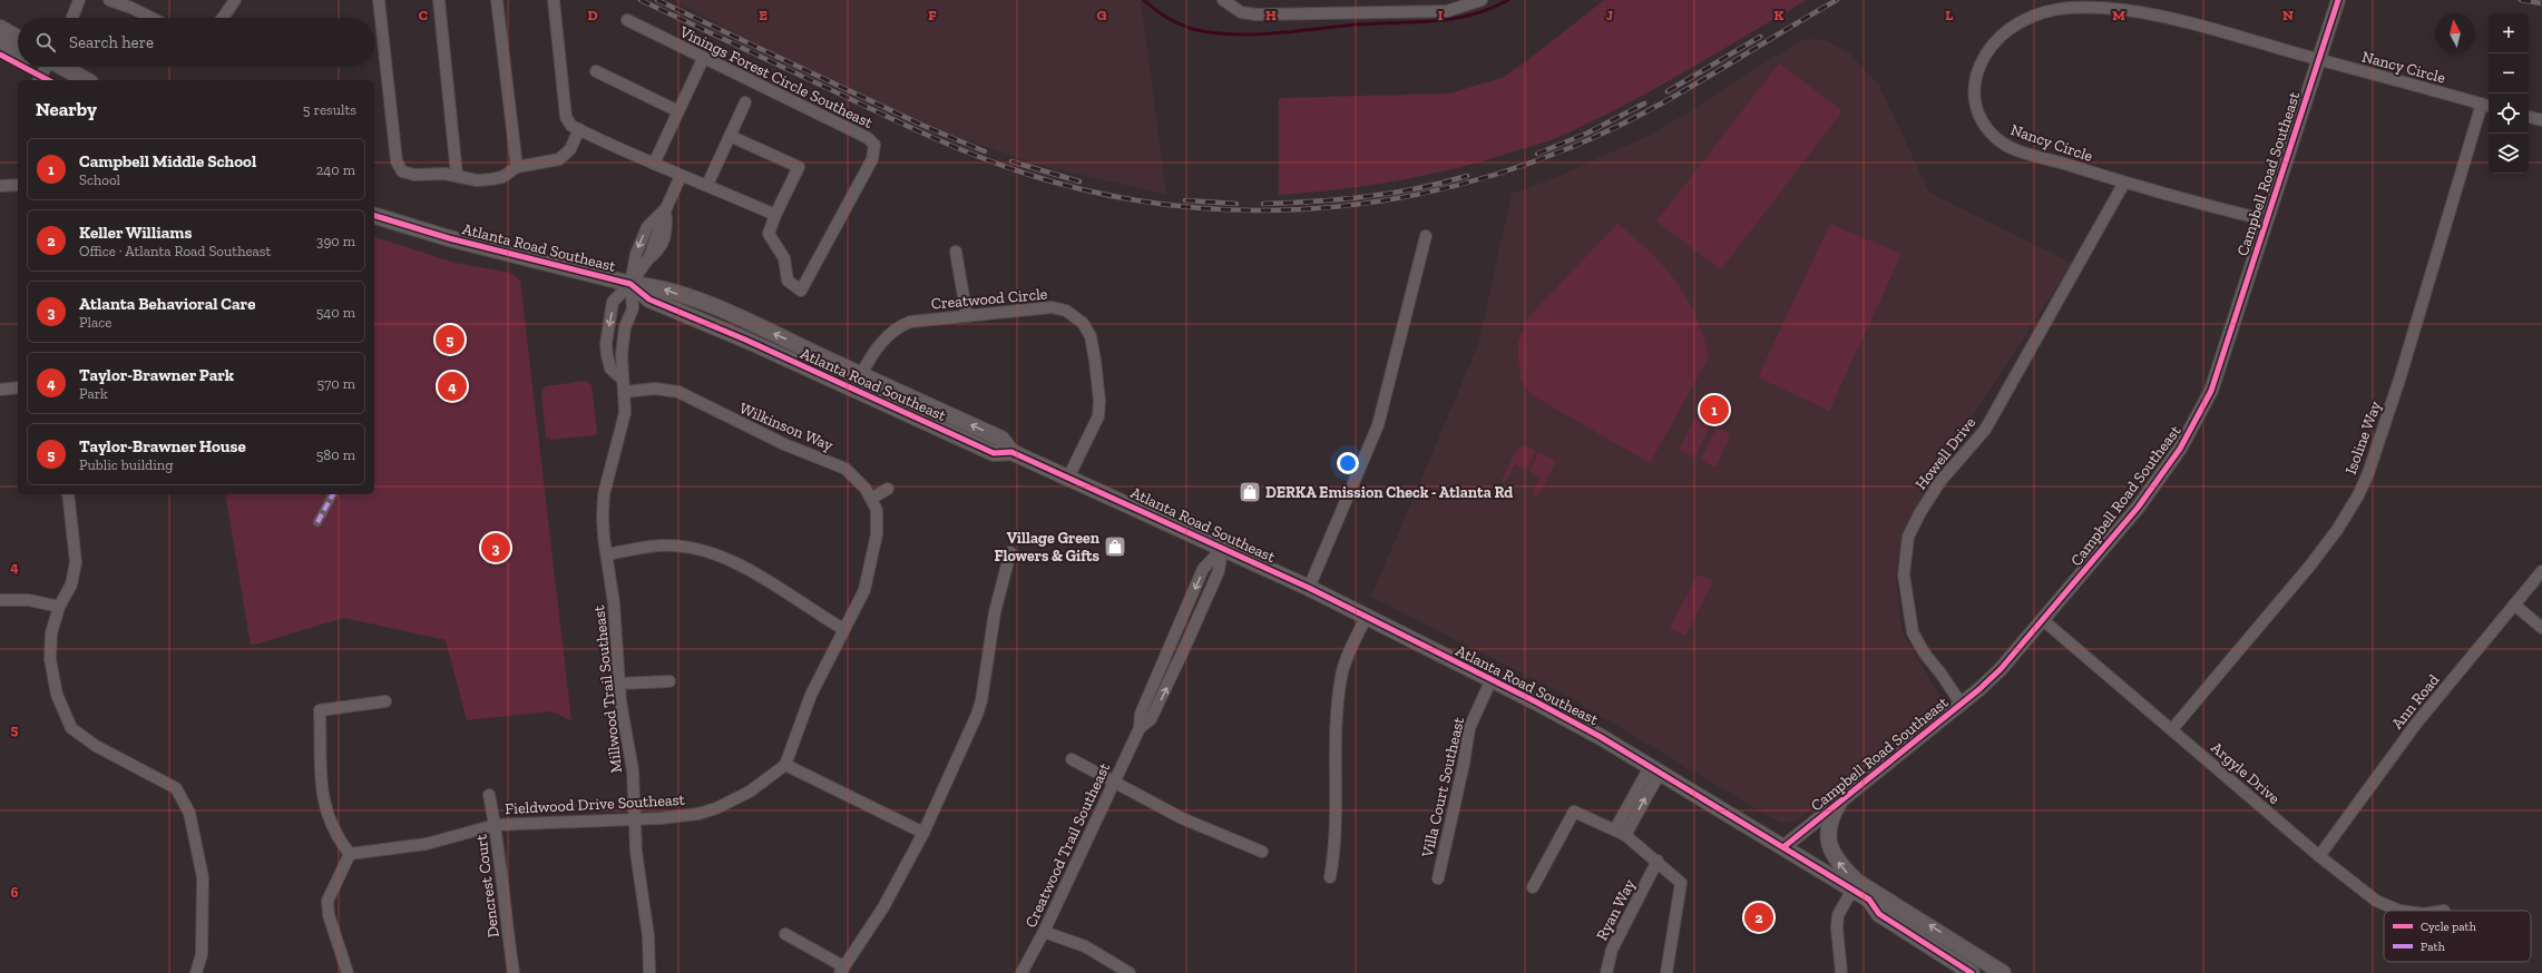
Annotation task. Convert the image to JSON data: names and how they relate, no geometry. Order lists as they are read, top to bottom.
{
  "streets": {
    "main road": ["Atlanta Road Southeast"],
    "street": [
      "Nancy Circle",
      "Vinings Forest Circle Southeast",
      "Campbell Road Southeast",
      "Creatwood Circle",
      "Wilkinson Way",
      "Isoline Way",
      "Howell Drive",
      "Millwood Trail Southeast",
      "Ann Road",
      "Argyle Drive",
      "Villa Court Southeast",
      "Fieldwood Drive Southeast",
      "Creatwood Trail Southeast",
      "Dencrest Court",
      "Ryan Way"
    ]
  },
  "crossings": [
    ["Nancy Circle", "Campbell Road Southeast"],
    ["Nancy Circle", "Isoline Way"],
    ["Nancy Circle", "Howell Drive"],
    ["Campbell Road Southeast", "Atlanta Road Southeast"],
    ["Campbell Road Southeast", "Howell Drive"],
    ["Campbell Road Southeast", "Argyle Drive"],
    ["Atlanta Road Southeast", "Creatwood Circle"],
    ["Atlanta Road Southeast", "Millwood Trail Southeast"],
    ["Atlanta Road Southeast", "Villa Court Southeast"],
    ["Atlanta Road Southeast", "Creatwood Trail Southeast"],
    ["Wilkinson Way", "Millwood Trail Southeast"],
    ["Isoline Way", "Argyle Drive"],
    ["Millwood Trail Southeast", "Fieldwood Drive Southeast"],
    ["Ann Road", "Argyle Drive"],
    ["Fieldwood Drive Southeast", "Dencrest Court"]
  ],
  "places": {
    "shop": ["DERKA Emission Check - Atlanta Rd", "Village Green Flowers & Gifts"]
  },
  "legend": ["Cycle path", "Path"],
  "north": "top",
  "page": {
    "map_buttons": ["+", "−"],
    "search": "Search here",
    "heading": ["Nearby", "5 results"],
    "list": [
      {
        "mark": "1",
        "name": "Campbell Middle School",
        "note": "School",
        "value": "240 m"
      },
      {
        "mark": "2",
        "name": "Keller Williams",
        "note": "Office · Atlanta Road Southeast",
        "value": "390 m"
      },
      {
        "mark": "3",
        "name": "Atlanta Behavioral Care",
        "note": "Place",
        "value": "540 m"
      },
      {
        "mark": "4",
        "name": "Taylor-Brawner Park",
        "note": "Park",
        "value": "570 m"
      },
      {
        "mark": "5",
        "name": "Taylor-Brawner House",
        "note": "Public building",
        "value": "580 m"
      }
    ],
    "pins": [
      "5",
      "4",
      "1",
      "3",
      "2"
    ]
  },
  "grid": {
    "columns": [
      "C",
      "D",
      "E",
      "F",
      "G",
      "H",
      "I",
      "J",
      "K",
      "L",
      "M",
      "N"
    ],
    "rows": ["4", "5", "6"]
  }
}
